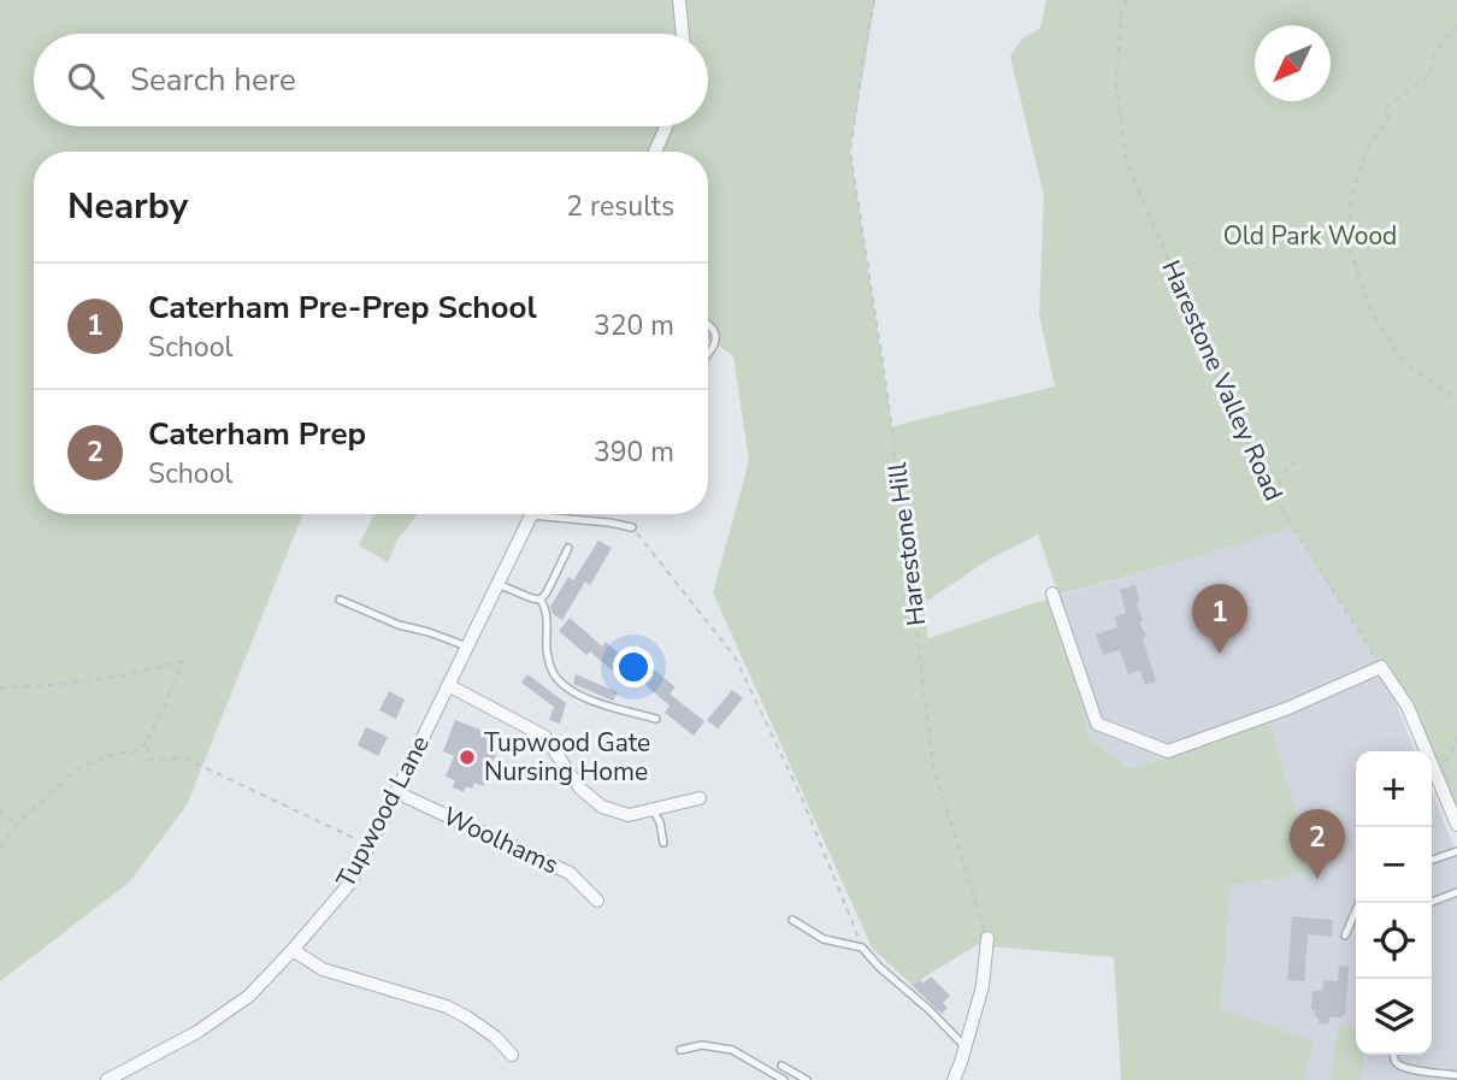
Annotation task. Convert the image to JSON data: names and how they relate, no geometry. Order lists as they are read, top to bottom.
{
  "streets": {
    "street": ["Tupwood Lane", "Woolhams"],
    "path": ["Harestone Valley Road", "Harestone Hill"]
  },
  "crossings": [
    ["Tupwood Lane", "Woolhams"]
  ],
  "parks": ["Old Park Wood"],
  "places": ["Tupwood Gate Nursing Home"],
  "north": "bottom left",
  "page": {
    "search": "Search here",
    "heading": ["Nearby", "2 results"],
    "list": [
      {
        "mark": "1",
        "name": "Caterham Pre-Prep School",
        "note": "School",
        "value": "320 m"
      },
      {
        "mark": "2",
        "name": "Caterham Prep",
        "note": "School",
        "value": "390 m"
      }
    ],
    "pins": ["1", "2"],
    "map_buttons": ["+", "−"]
  }
}
